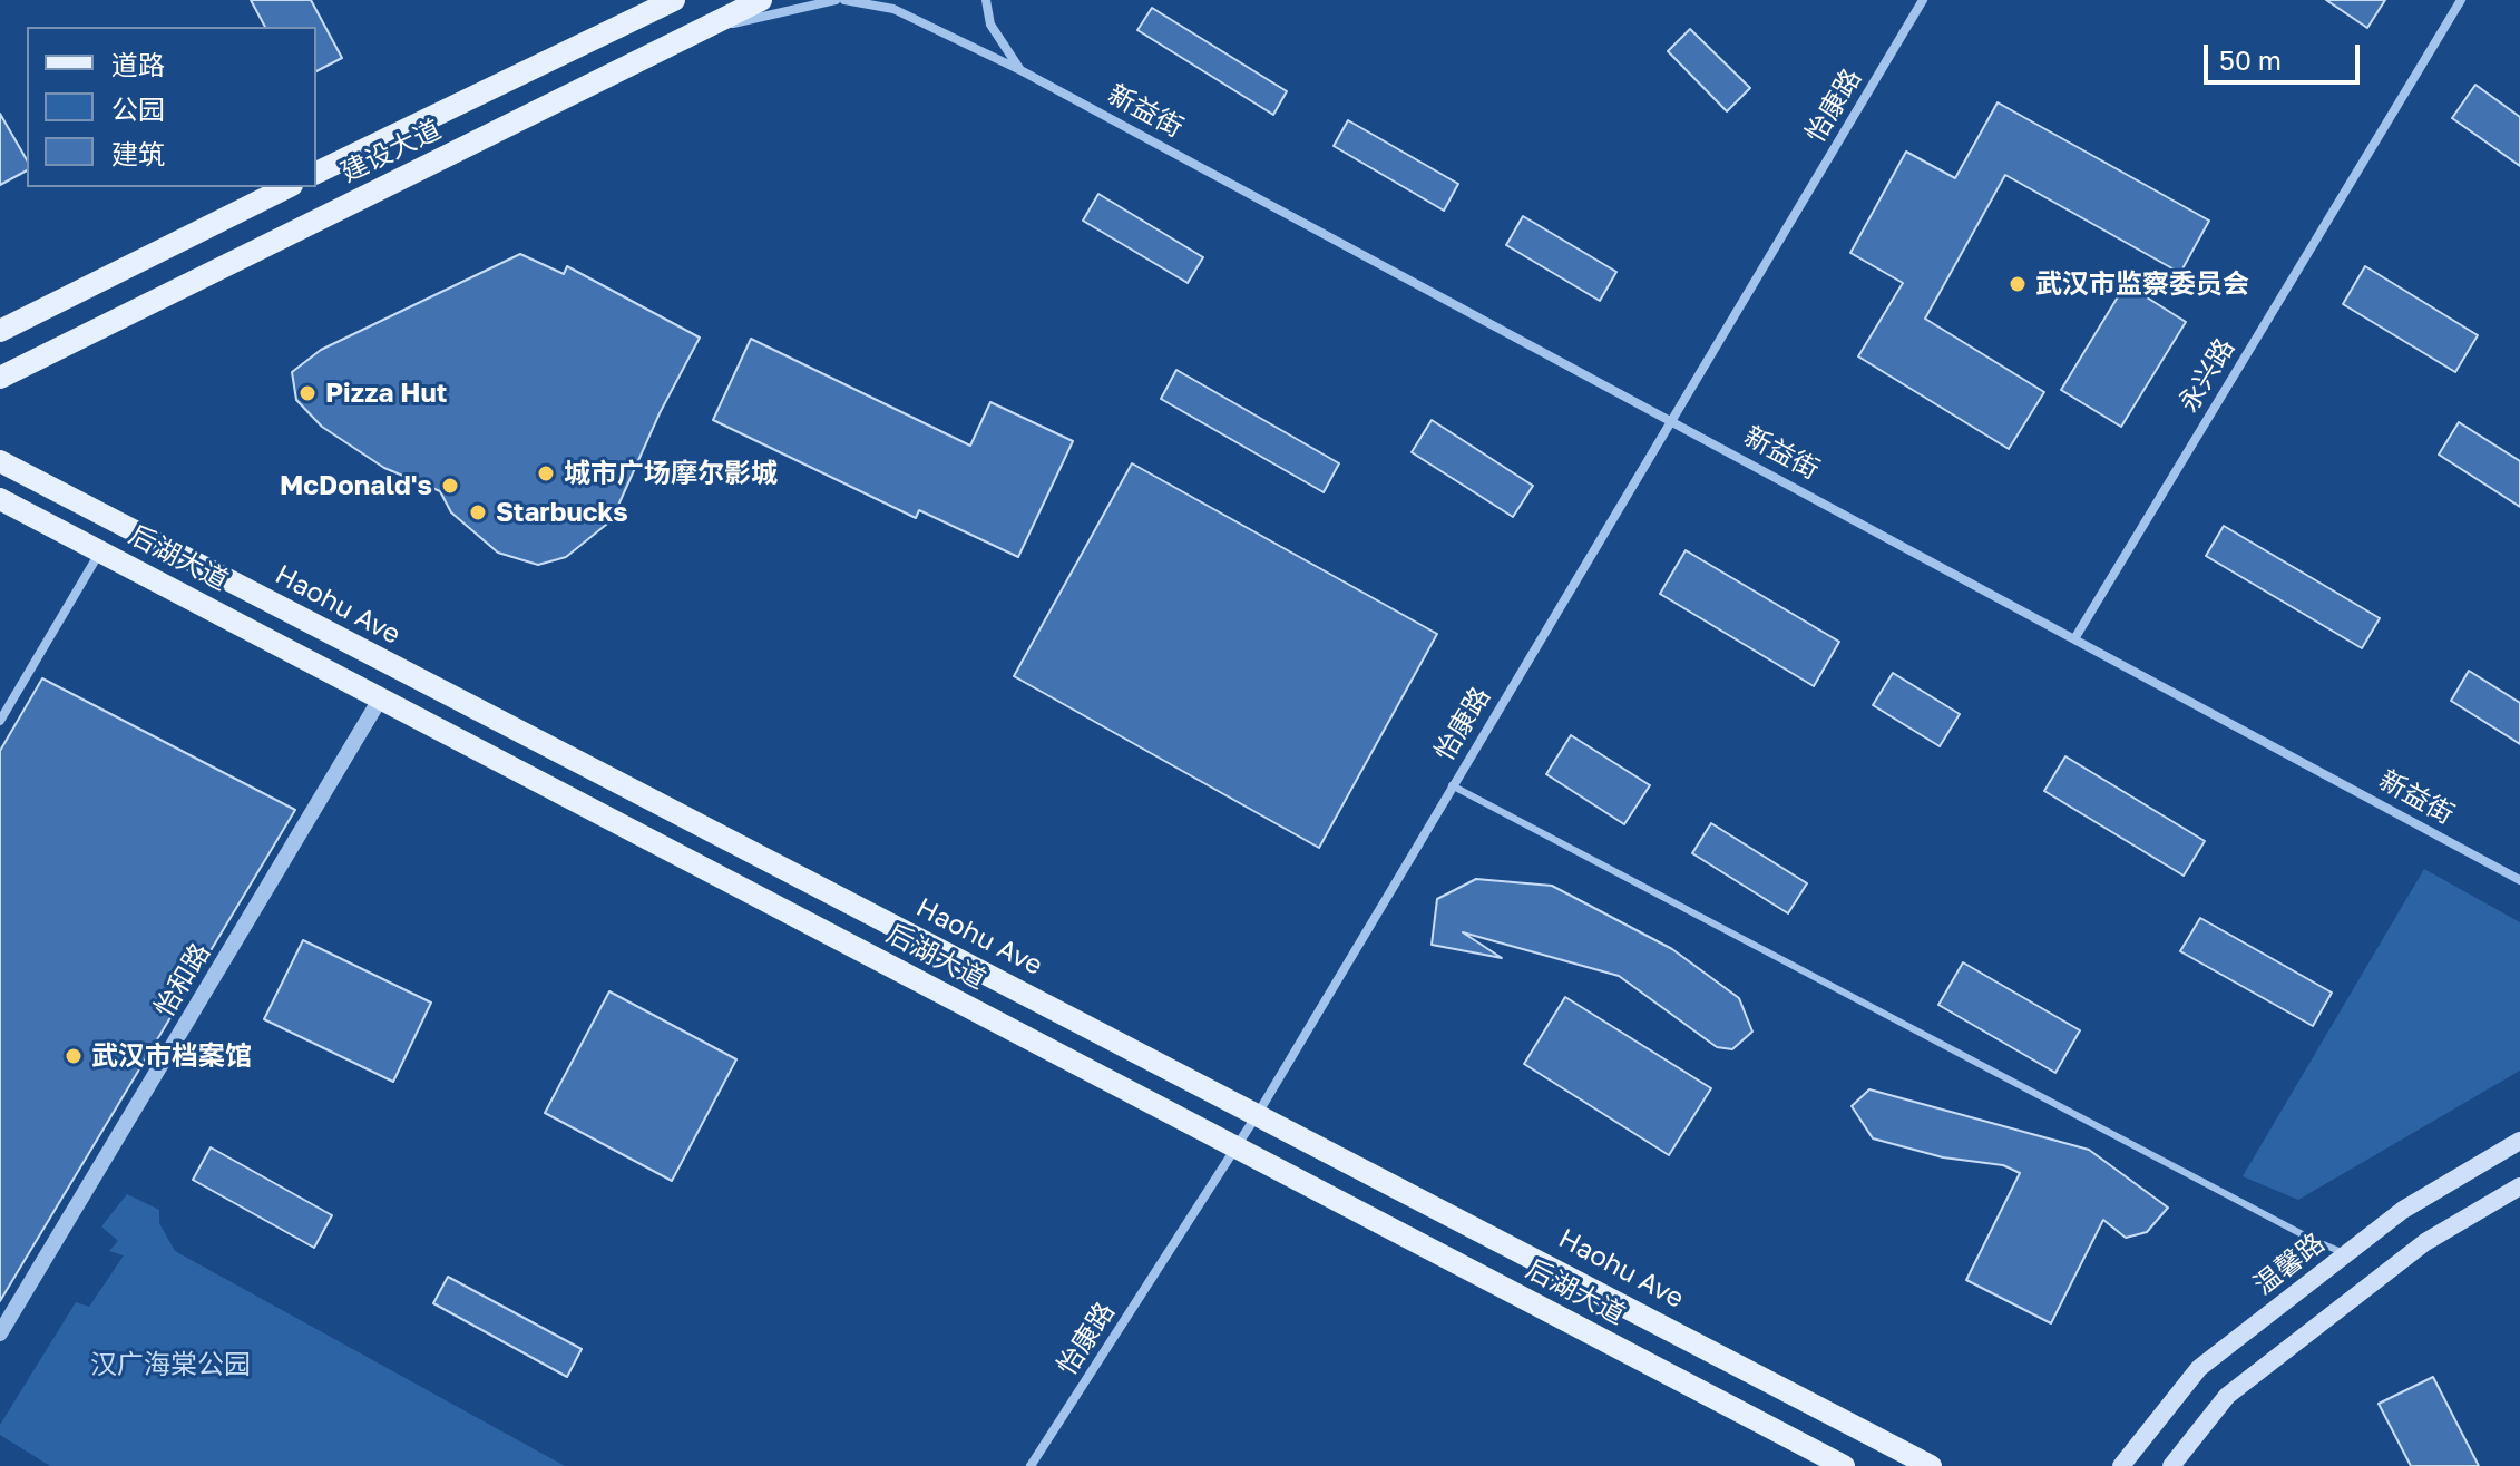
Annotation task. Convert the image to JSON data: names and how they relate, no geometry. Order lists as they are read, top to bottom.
{
  "streets": {
    "main road": [
      "建设大道",
      "后湖大道",
      "Haohu Ave",
      "温馨路"
    ],
    "street": [
      "怡康路",
      "新益街",
      "永兴路",
      "怡和路"
    ]
  },
  "crossings": [
    ["怡康路", "新益街"],
    ["怡康路", "后湖大道"],
    ["怡康路", "Haohu Ave"],
    ["新益街", "永兴路"],
    ["后湖大道", "怡和路"]
  ],
  "parks": ["汉广海棠公园"],
  "places": [
    "武汉市监察委员会",
    "Pizza Hut",
    "城市广场摩尔影城",
    "McDonald's",
    "Starbucks",
    "武汉市档案馆"
  ],
  "legend": ["道路", "公园", "建筑"],
  "scale_bar": "50 m"
}
